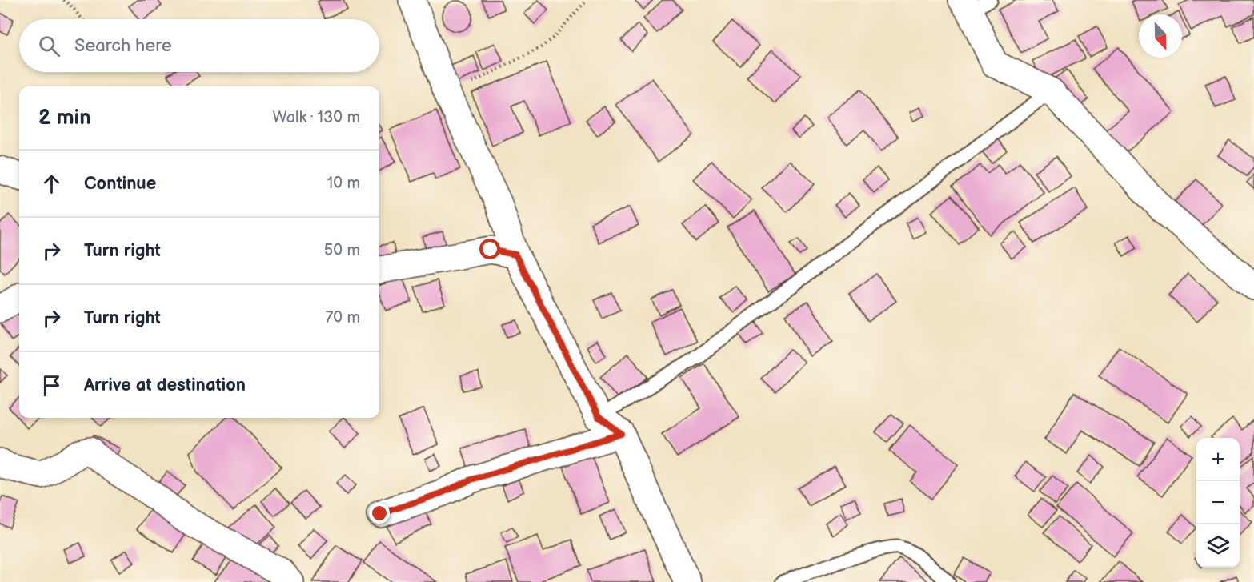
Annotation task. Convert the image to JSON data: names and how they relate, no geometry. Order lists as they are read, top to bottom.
{
  "north": "bottom",
  "page": {
    "search": "Search here",
    "heading": ["2 min", "Walk · 130 m"],
    "list": [
      ["Continue", "10 m"],
      ["Turn right", "50 m"],
      ["Turn right", "70 m"],
      "Arrive at destination"
    ],
    "map_buttons": ["+", "−"]
  }
}
